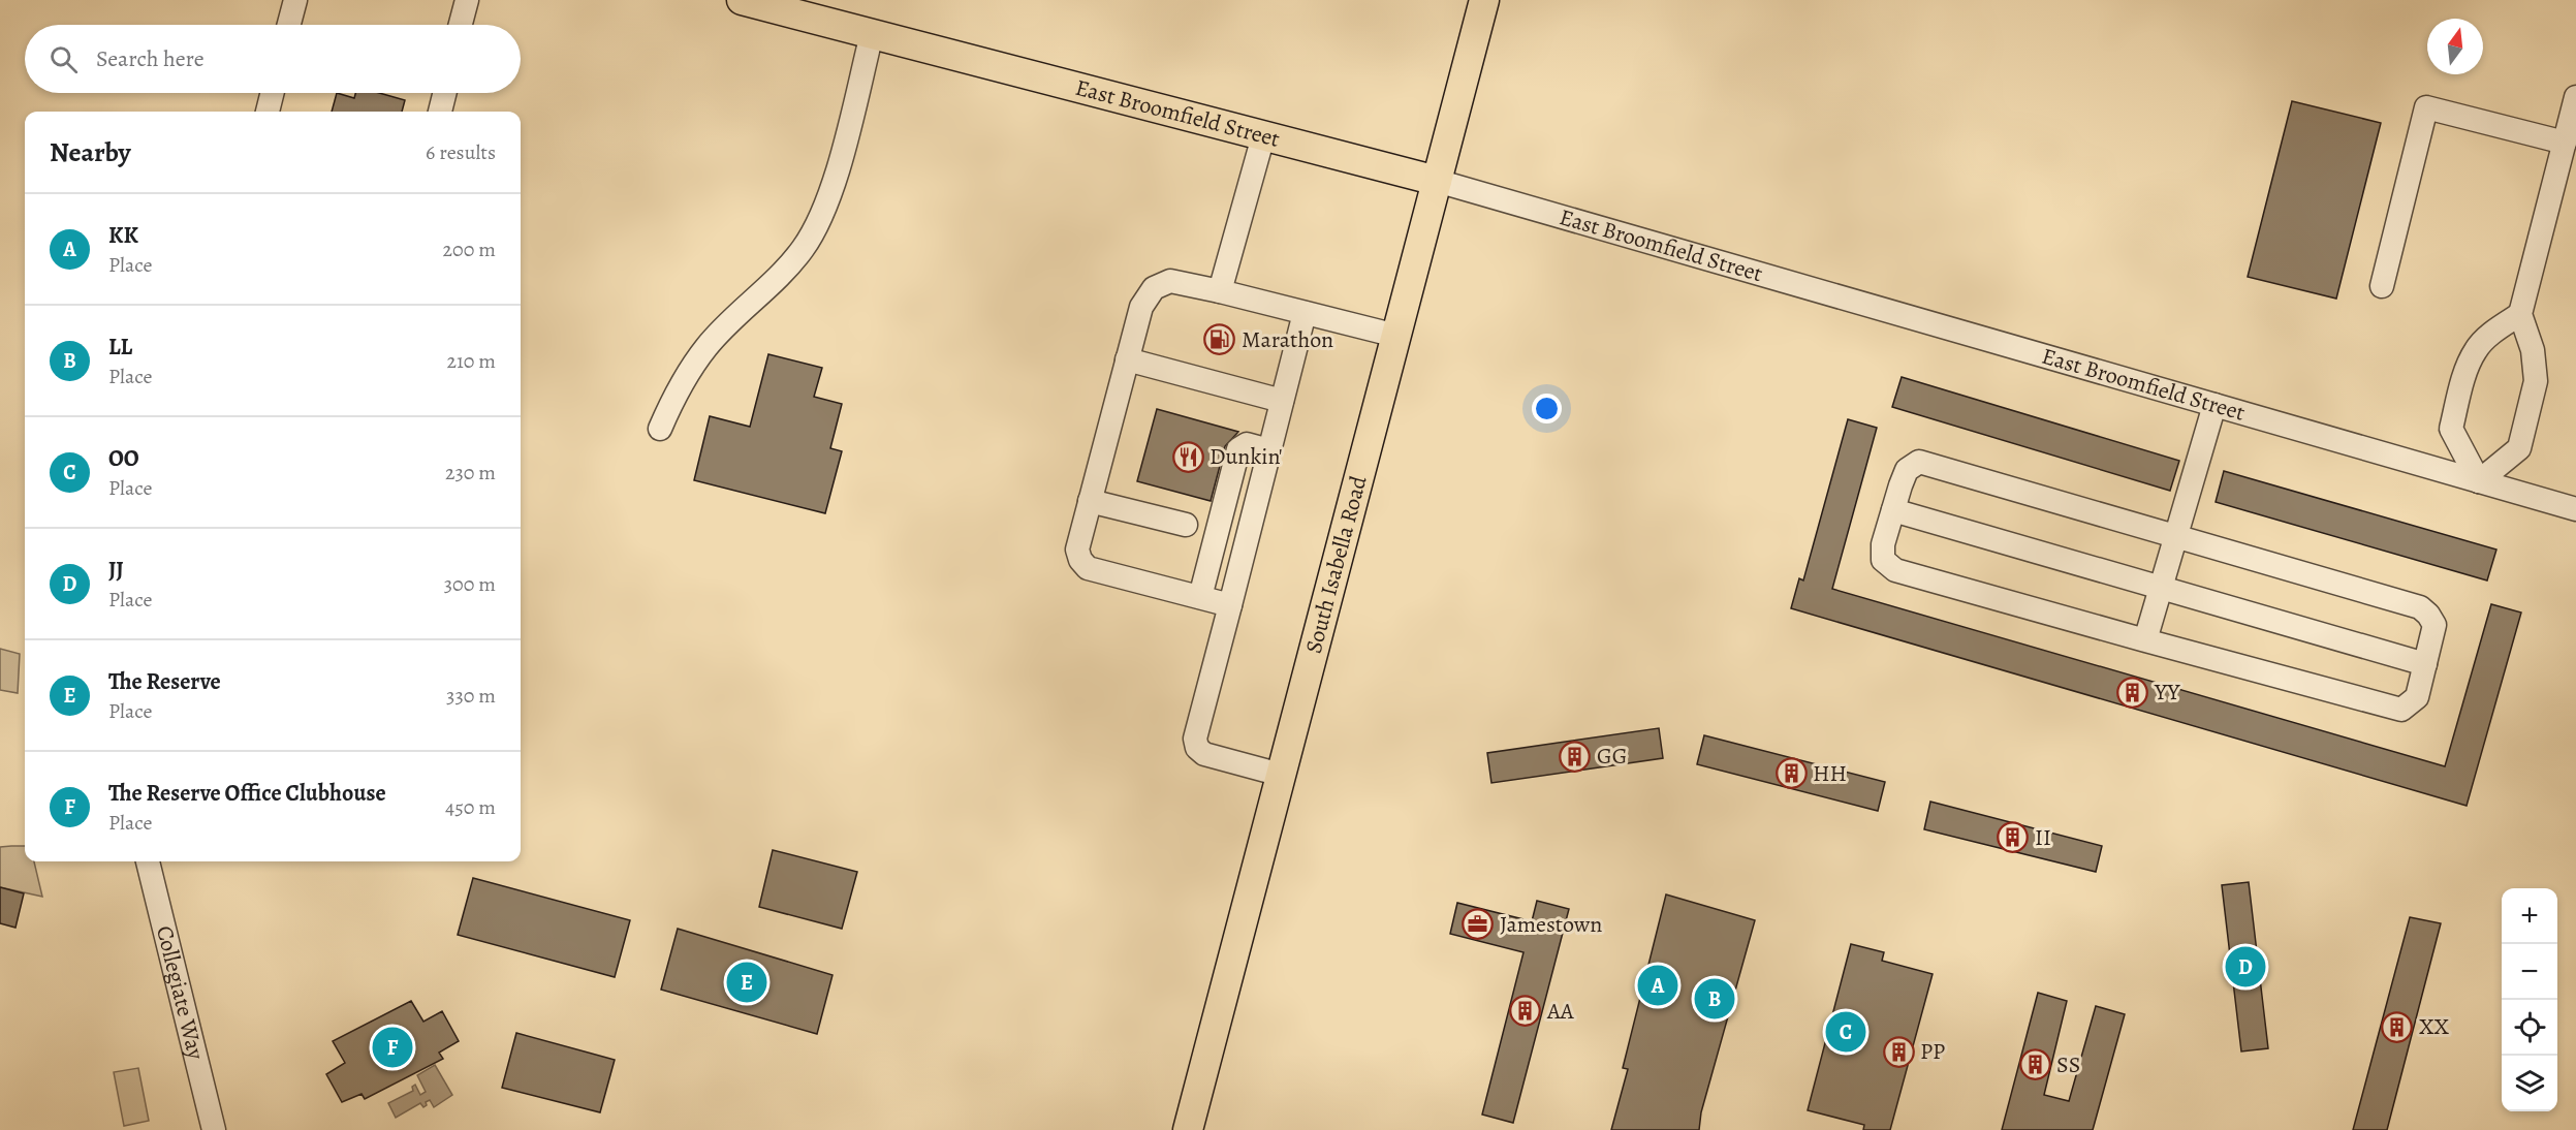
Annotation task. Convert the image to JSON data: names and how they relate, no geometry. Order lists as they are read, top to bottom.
{
  "streets": {
    "main road": ["East Broomfield Street", "South Isabella Road"],
    "street": ["Collegiate Way"]
  },
  "crossings": [
    ["East Broomfield Street", "South Isabella Road"]
  ],
  "places": {
    "fuel station": ["Marathon"],
    "restaurant": ["Dunkin'"],
    "building": [
      "YY",
      "GG",
      "HH",
      "II",
      "AA",
      "XX",
      "PP",
      "SS"
    ],
    "office": ["Jamestown"]
  },
  "north": "top",
  "page": {
    "search": "Search here",
    "heading": ["Nearby", "6 results"],
    "list": [
      {
        "mark": "A",
        "name": "KK",
        "note": "Place",
        "value": "200 m"
      },
      {
        "mark": "B",
        "name": "LL",
        "note": "Place",
        "value": "210 m"
      },
      {
        "mark": "C",
        "name": "OO",
        "note": "Place",
        "value": "230 m"
      },
      {
        "mark": "D",
        "name": "JJ",
        "note": "Place",
        "value": "300 m"
      },
      {
        "mark": "E",
        "name": "The Reserve",
        "note": "Place",
        "value": "330 m"
      },
      {
        "mark": "F",
        "name": "The Reserve Office Clubhouse",
        "note": "Place",
        "value": "450 m"
      }
    ],
    "map_buttons": ["+", "−"],
    "pins": [
      "D",
      "E",
      "A",
      "B",
      "C",
      "F"
    ]
  }
}
